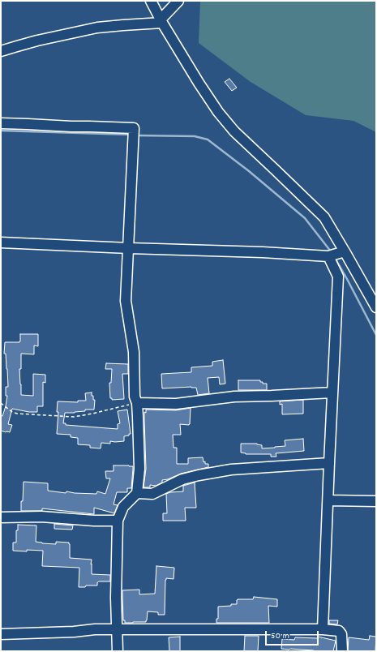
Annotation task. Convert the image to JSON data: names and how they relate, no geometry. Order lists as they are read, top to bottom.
{
  "scale_bar": "50 m"
}
